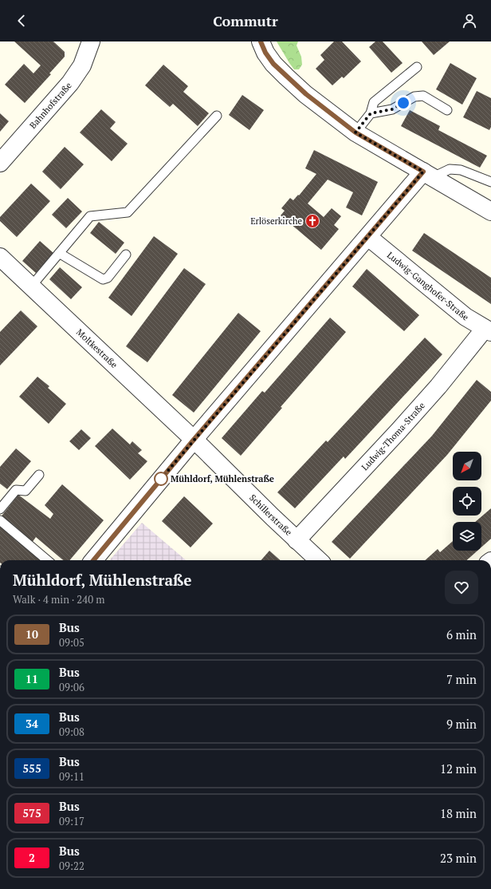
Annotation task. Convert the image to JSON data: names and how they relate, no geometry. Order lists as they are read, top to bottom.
{
  "streets": {
    "street": [
      "Bahnhofstraße",
      "Ludwig-Ganghofer-Straße",
      "Moltkestraße",
      "Ludwig-Thoma-Straße",
      "Schillerstraße"
    ]
  },
  "crossings": [
    ["Ludwig-Ganghofer-Straße", "Ludwig-Thoma-Straße"],
    ["Moltkestraße", "Schillerstraße"],
    ["Ludwig-Thoma-Straße", "Schillerstraße"]
  ],
  "places": {
    "church": ["Erlöserkirche"],
    "other": ["Mühldorf, Mühlenstraße"]
  },
  "lines": ["bus line 10"],
  "north": "bottom left",
  "page": {
    "header": "Commutr",
    "heading": ["Mühldorf, Mühlenstraße", "Walk · 4 min · 240 m"],
    "list": [
      {
        "mark": "10",
        "name": "Bus",
        "note": "09:05",
        "value": "6 min"
      },
      {
        "mark": "11",
        "name": "Bus",
        "note": "09:06",
        "value": "7 min"
      },
      {
        "mark": "34",
        "name": "Bus",
        "note": "09:08",
        "value": "9 min"
      },
      {
        "mark": "555",
        "name": "Bus",
        "note": "09:11",
        "value": "12 min"
      },
      {
        "mark": "575",
        "name": "Bus",
        "note": "09:17",
        "value": "18 min"
      },
      {
        "mark": "2",
        "name": "Bus",
        "note": "09:22",
        "value": "23 min"
      }
    ]
  }
}
